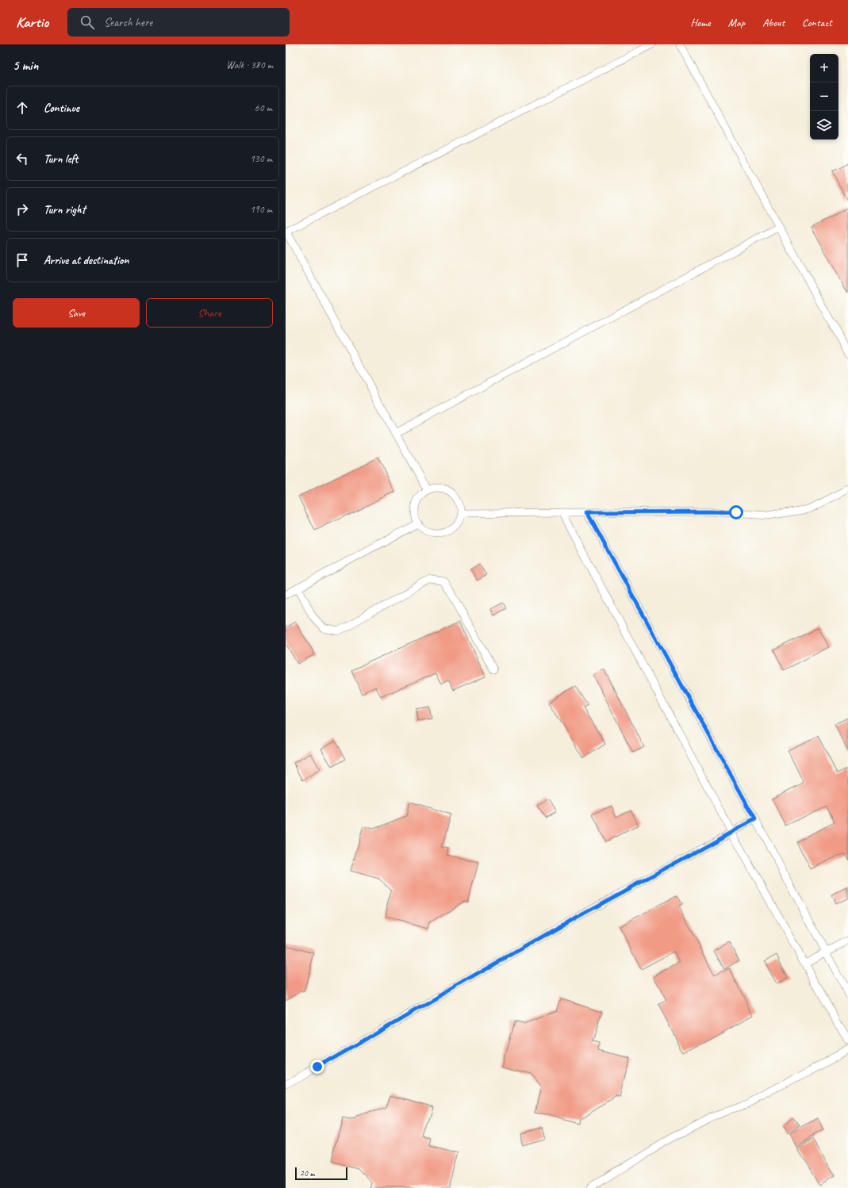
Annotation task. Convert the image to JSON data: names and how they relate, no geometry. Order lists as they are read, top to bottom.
{
  "scale_bar": "20 m",
  "page": {
    "header": "Kartio",
    "search": "Search here",
    "nav": [
      "Home",
      "Map",
      "About",
      "Contact"
    ],
    "heading": ["5 min", "Walk · 380 m"],
    "map_buttons": ["+", "−"],
    "list": [
      ["Continue", "60 m"],
      ["Turn left", "130 m"],
      ["Turn right", "190 m"],
      "Arrive at destination"
    ],
    "buttons": ["Save", "Share"],
    "scale": "20 m"
  }
}
